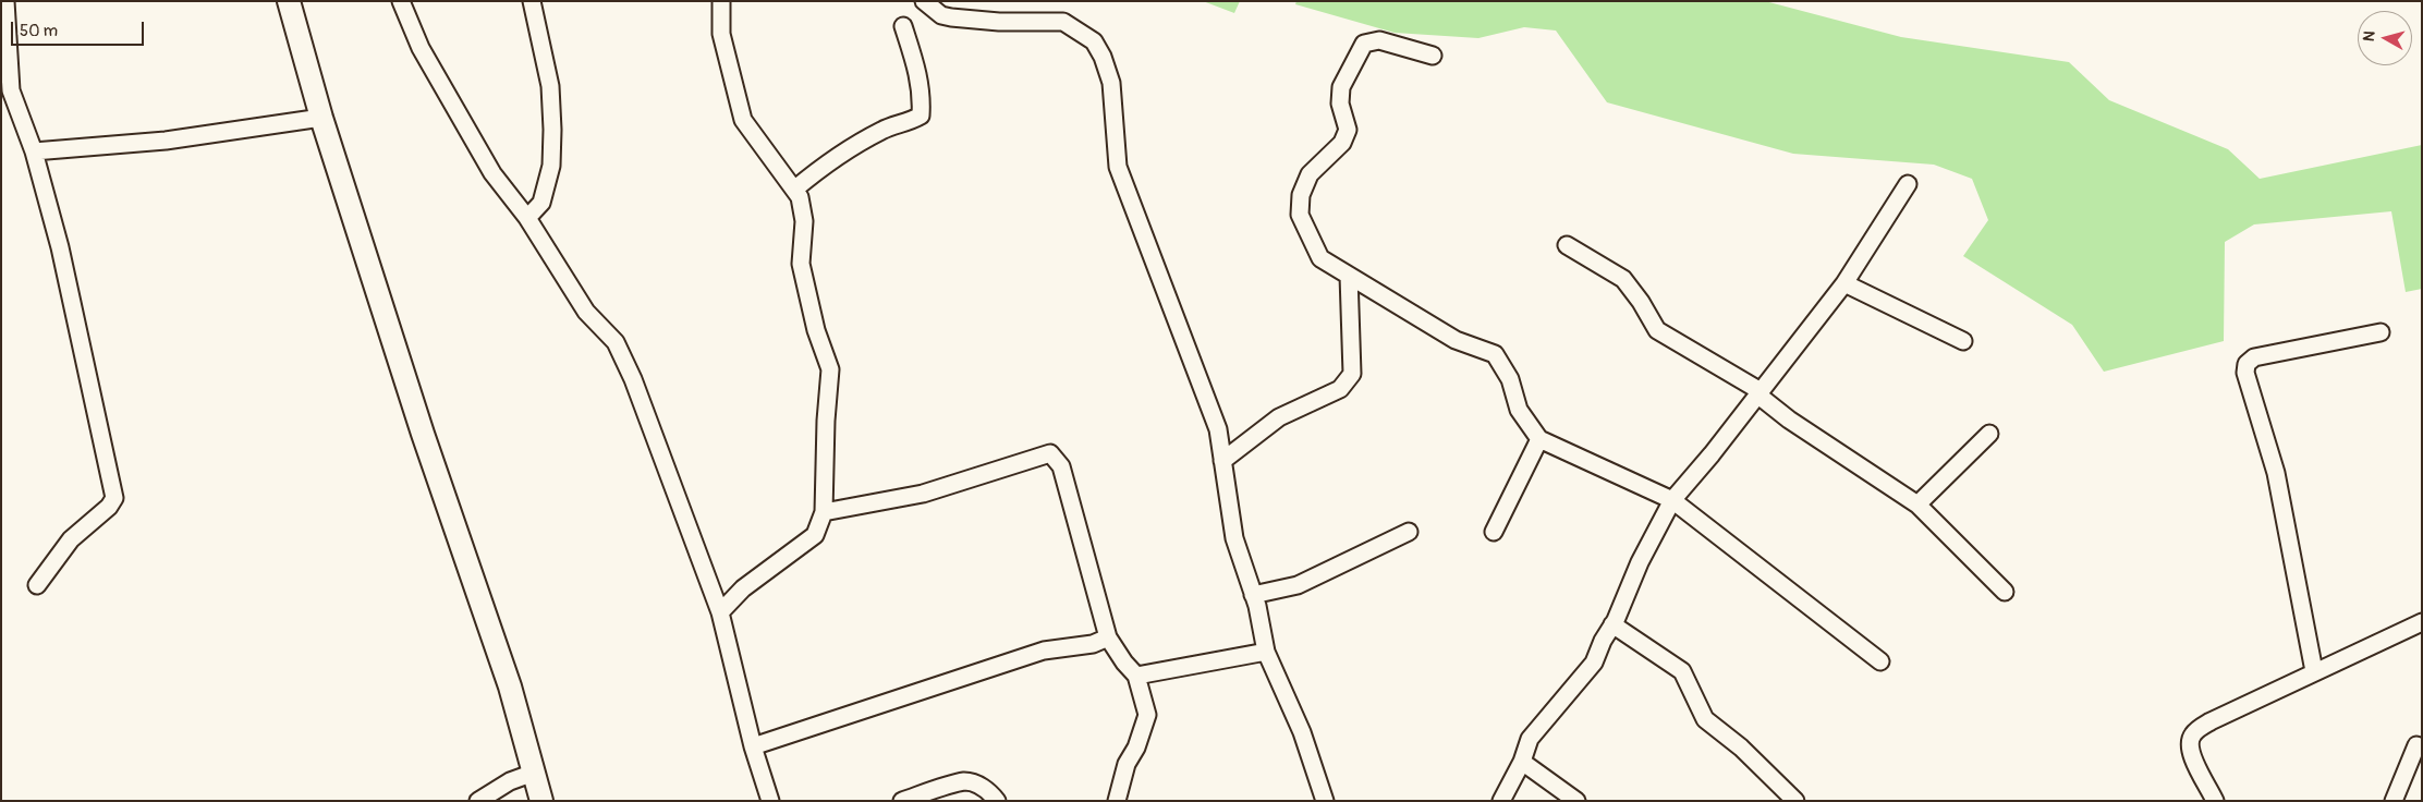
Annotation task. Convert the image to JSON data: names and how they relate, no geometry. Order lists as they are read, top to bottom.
{
  "scale_bar": "50 m",
  "north": "left"
}
